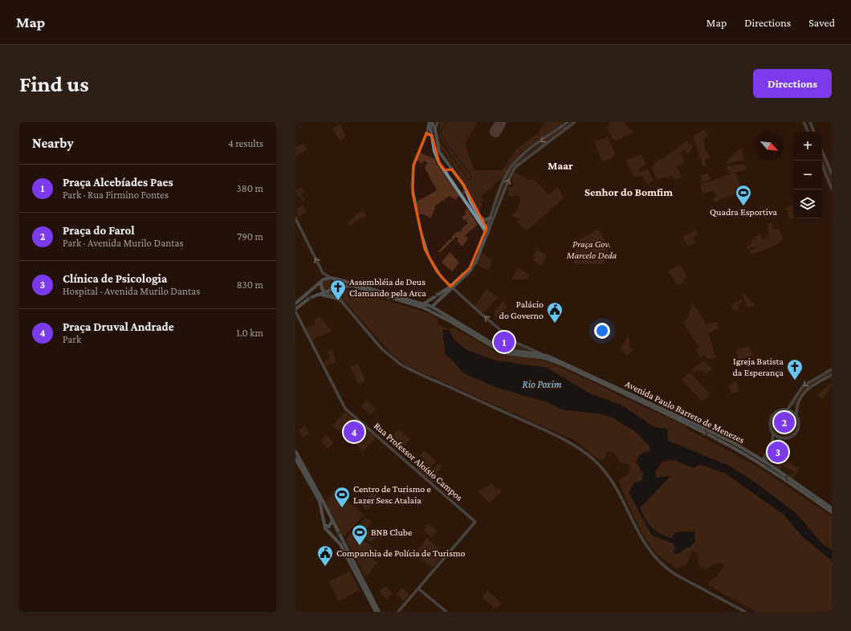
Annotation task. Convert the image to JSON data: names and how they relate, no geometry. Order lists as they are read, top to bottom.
{
  "streets": {
    "main road": ["Avenida Paulo Barreto de Menezes"],
    "street": ["Rua Professor Aloísio Campos"]
  },
  "districts": ["Maar", "Senhor do Bomfim"],
  "water": ["Rio Poxim"],
  "parks": ["Praça Gov. Marcelo Deda"],
  "places": {
    "sports": ["Quadra Esportiva", "Centro de Turismo e Lazer Sesc Atalaia", "BNB Clube"],
    "church": ["Assembléia de Deus Clamando pela Arca", "Igreja Batista da Esperança"],
    "public building": ["Palácio do Governo", "Companhia de Polícia de Turismo"]
  },
  "north": "bottom right",
  "page": {
    "header": "Map",
    "nav": ["Map", "Directions", "Saved"],
    "buttons": "Directions",
    "title": "Find us",
    "heading": ["Nearby", "4 results"],
    "map_buttons": ["+", "−"],
    "list": [
      {
        "mark": "1",
        "name": "Praça Alcebíades Paes",
        "note": "Park · Rua Firmino Fontes",
        "value": "380 m"
      },
      {
        "mark": "2",
        "name": "Praça do Farol",
        "note": "Park · Avenida Murilo Dantas",
        "value": "790 m"
      },
      {
        "mark": "3",
        "name": "Clínica de Psicologia",
        "note": "Hospital · Avenida Murilo Dantas",
        "value": "830 m"
      },
      {
        "mark": "4",
        "name": "Praça Druval Andrade",
        "note": "Park",
        "value": "1.0 km"
      }
    ],
    "pins": [
      "1",
      "2",
      "4",
      "3"
    ]
  }
}
